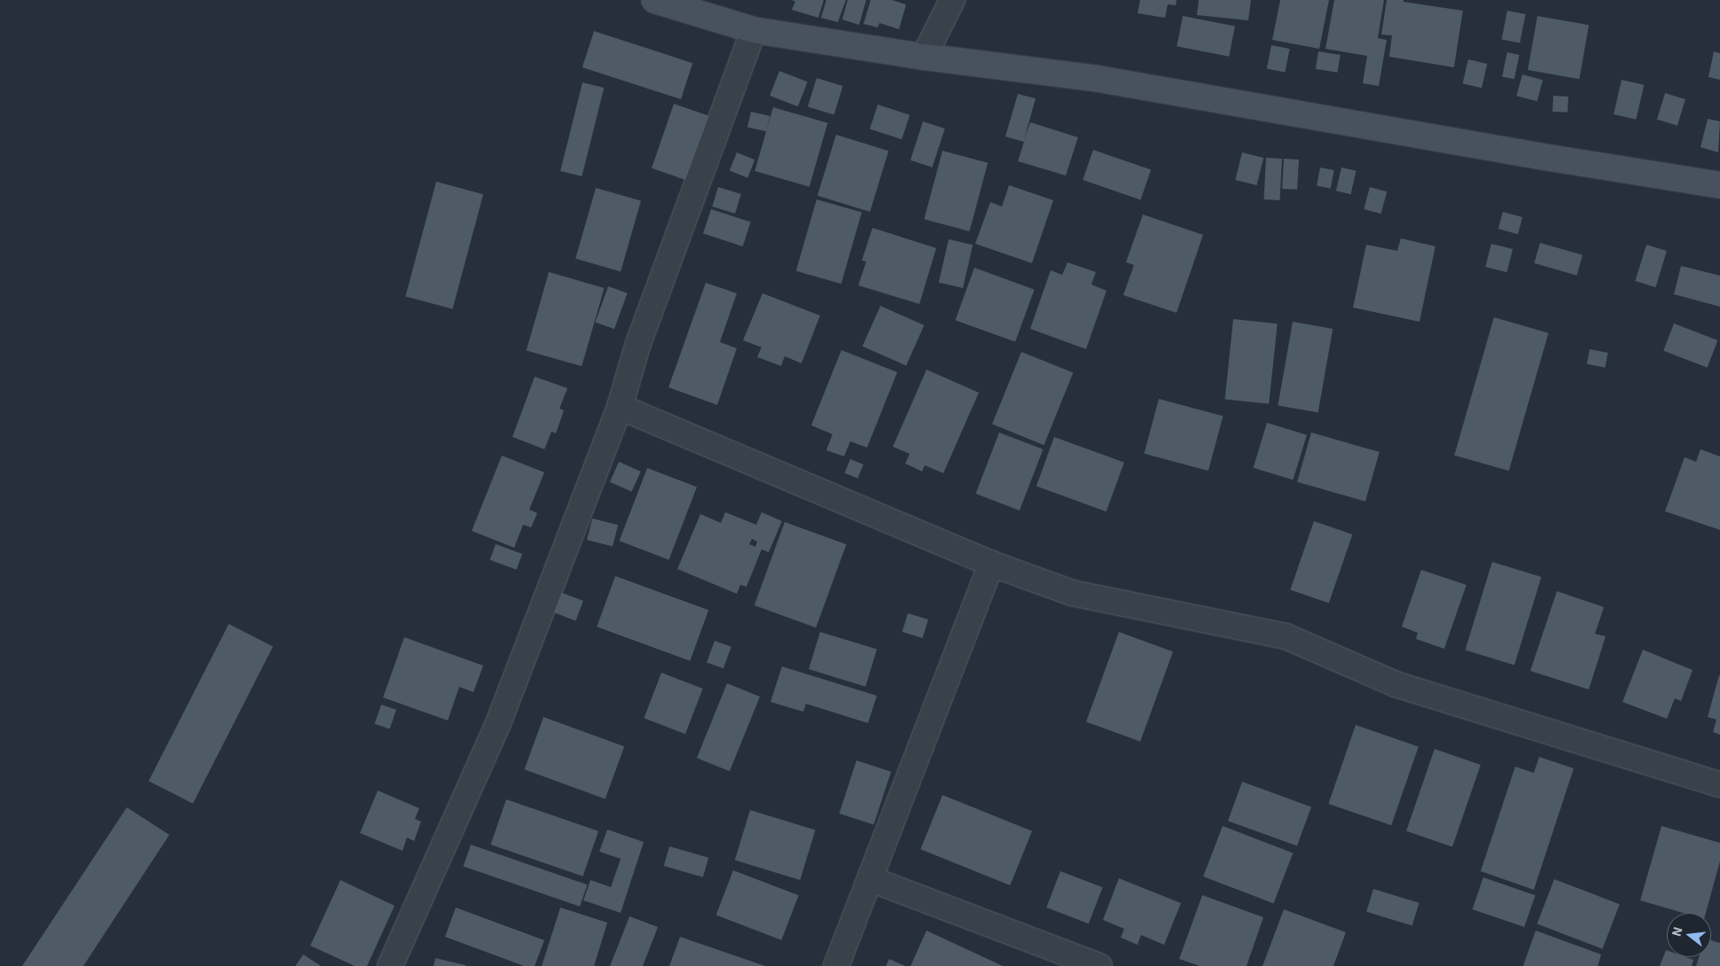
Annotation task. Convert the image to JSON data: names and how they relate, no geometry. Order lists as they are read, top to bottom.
{
  "north": "left"
}
